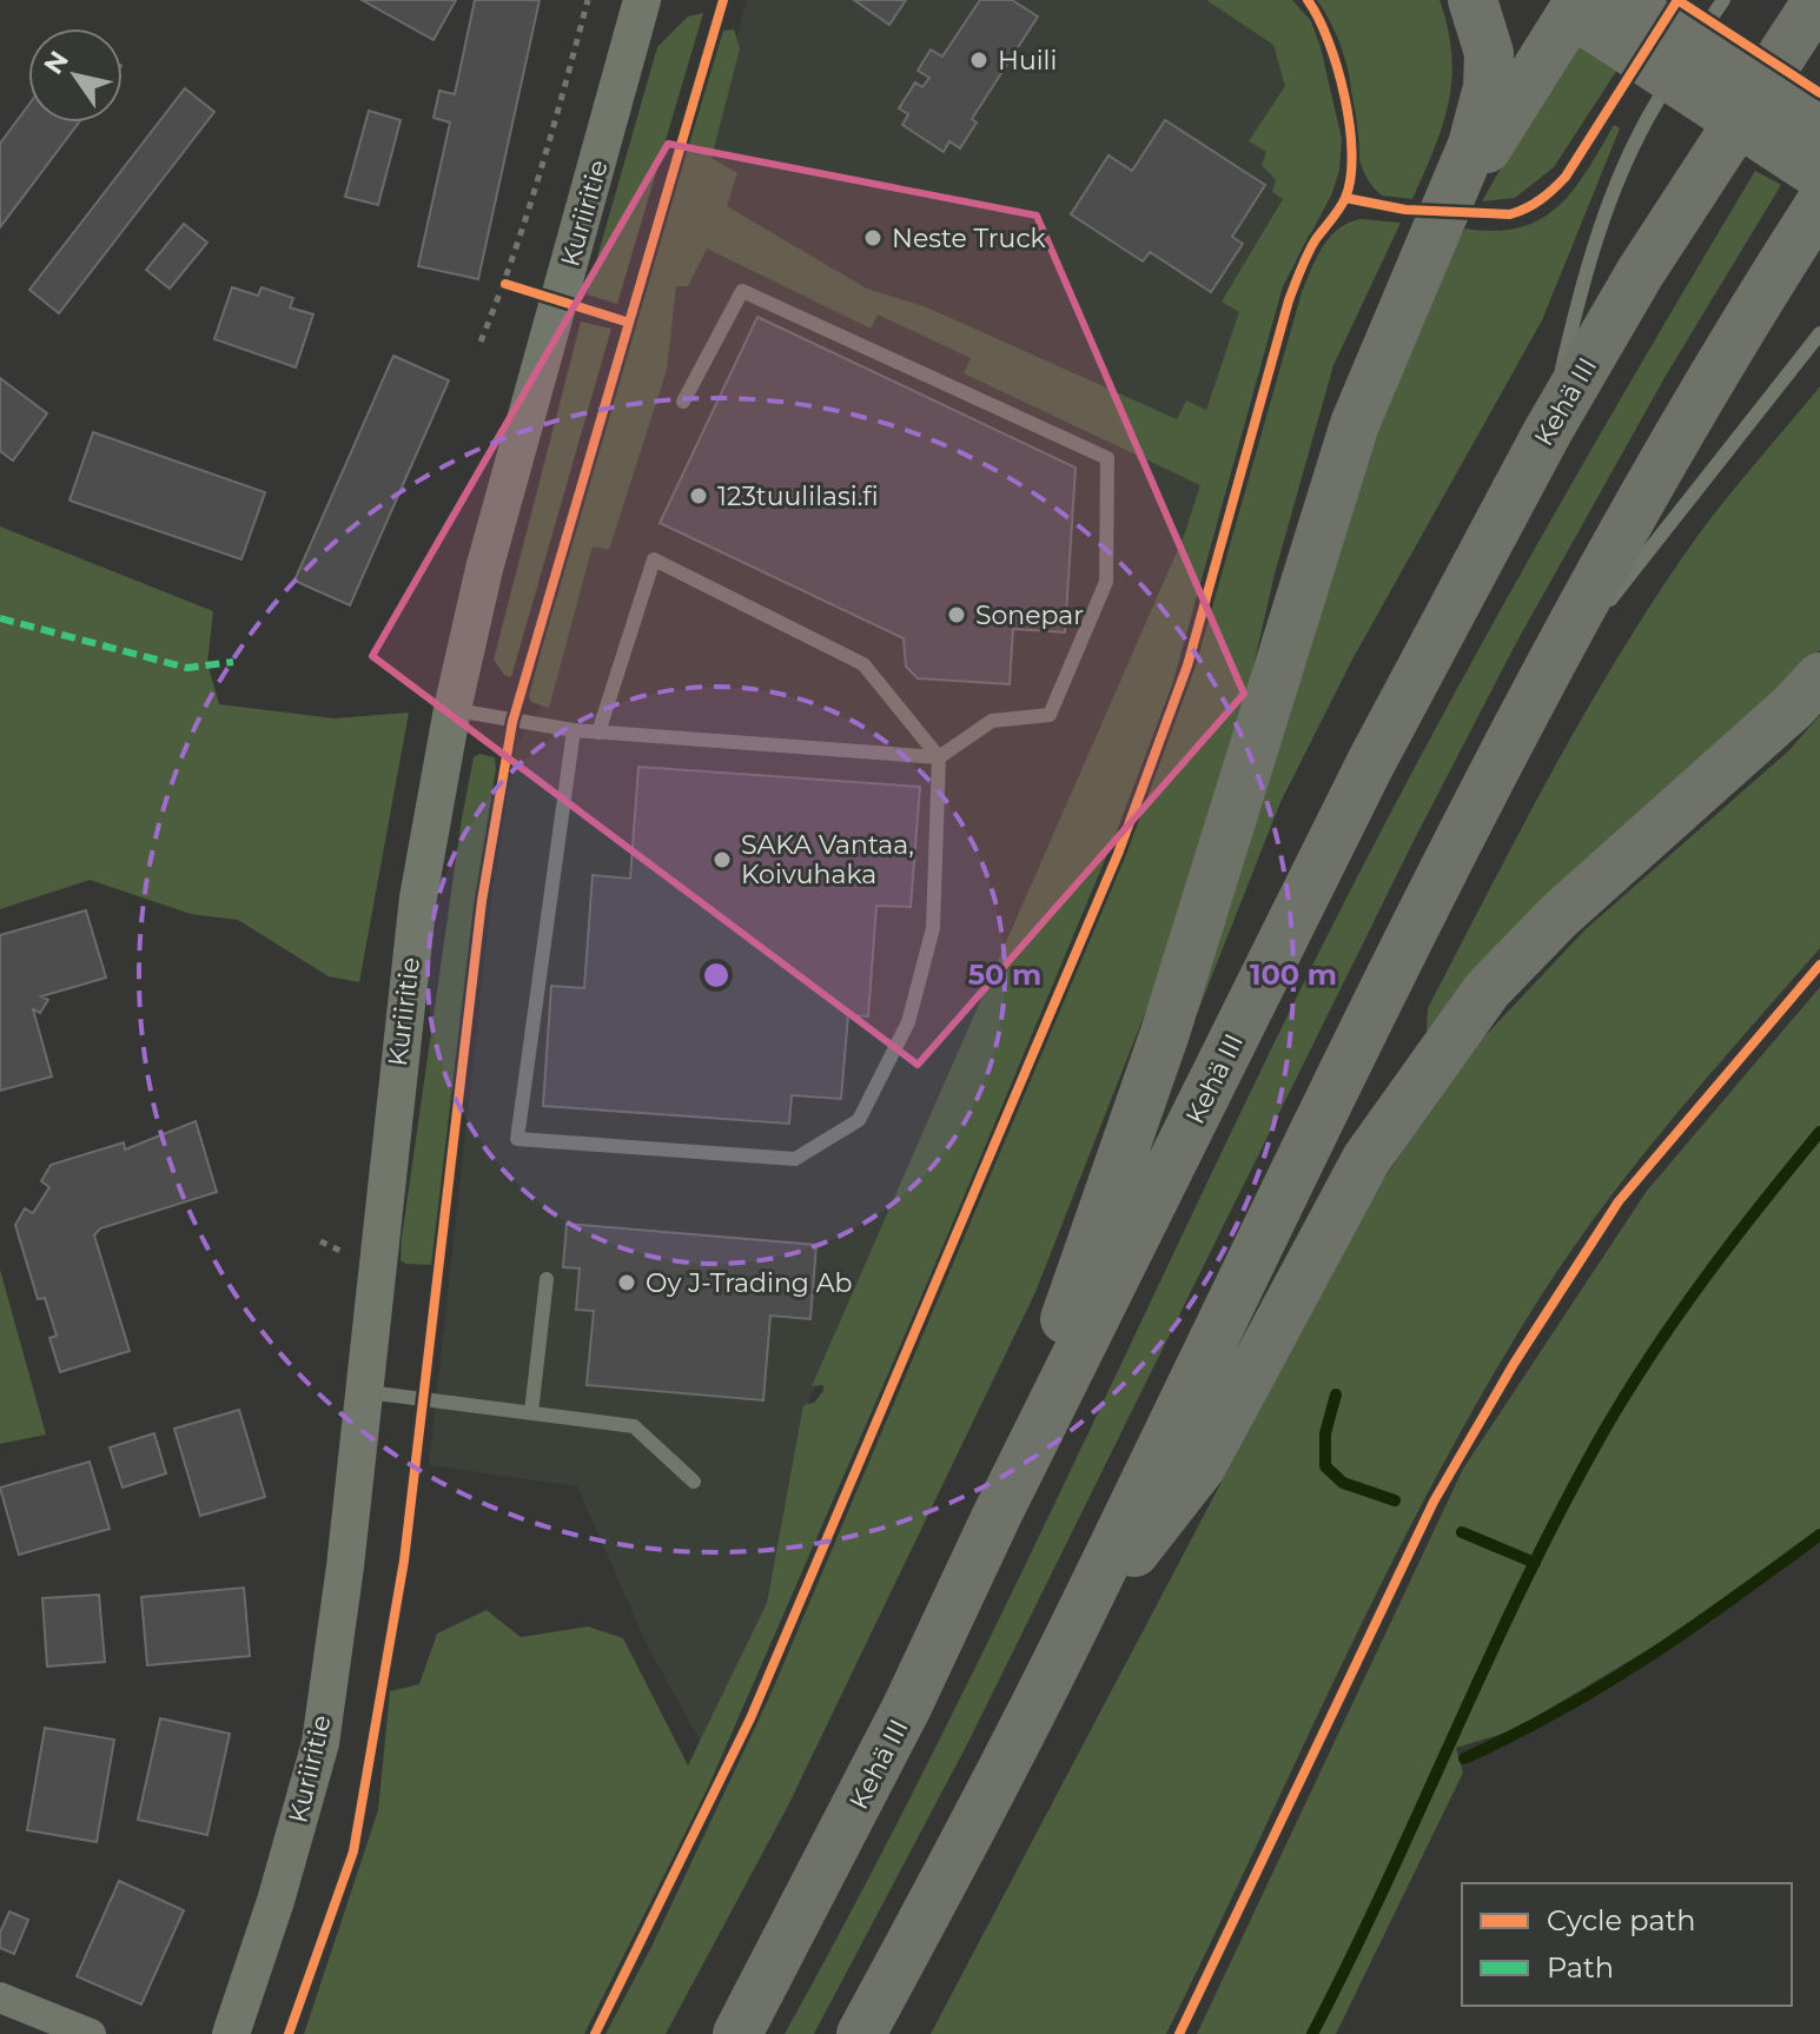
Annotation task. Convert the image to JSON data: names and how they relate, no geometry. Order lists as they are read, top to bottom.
{
  "streets": {
    "highway": ["Kehä III"],
    "street": ["Kuriiritie"]
  },
  "places": [
    "Huili",
    "Neste Truck",
    "123tuulilasi.fi",
    "Sonepar",
    "SAKA Vantaa, Koivuhaka",
    "Oy J-Trading Ab"
  ],
  "legend": ["Cycle path", "Path"],
  "north": "top left",
  "rings": ["50 m", "100 m"]
}
